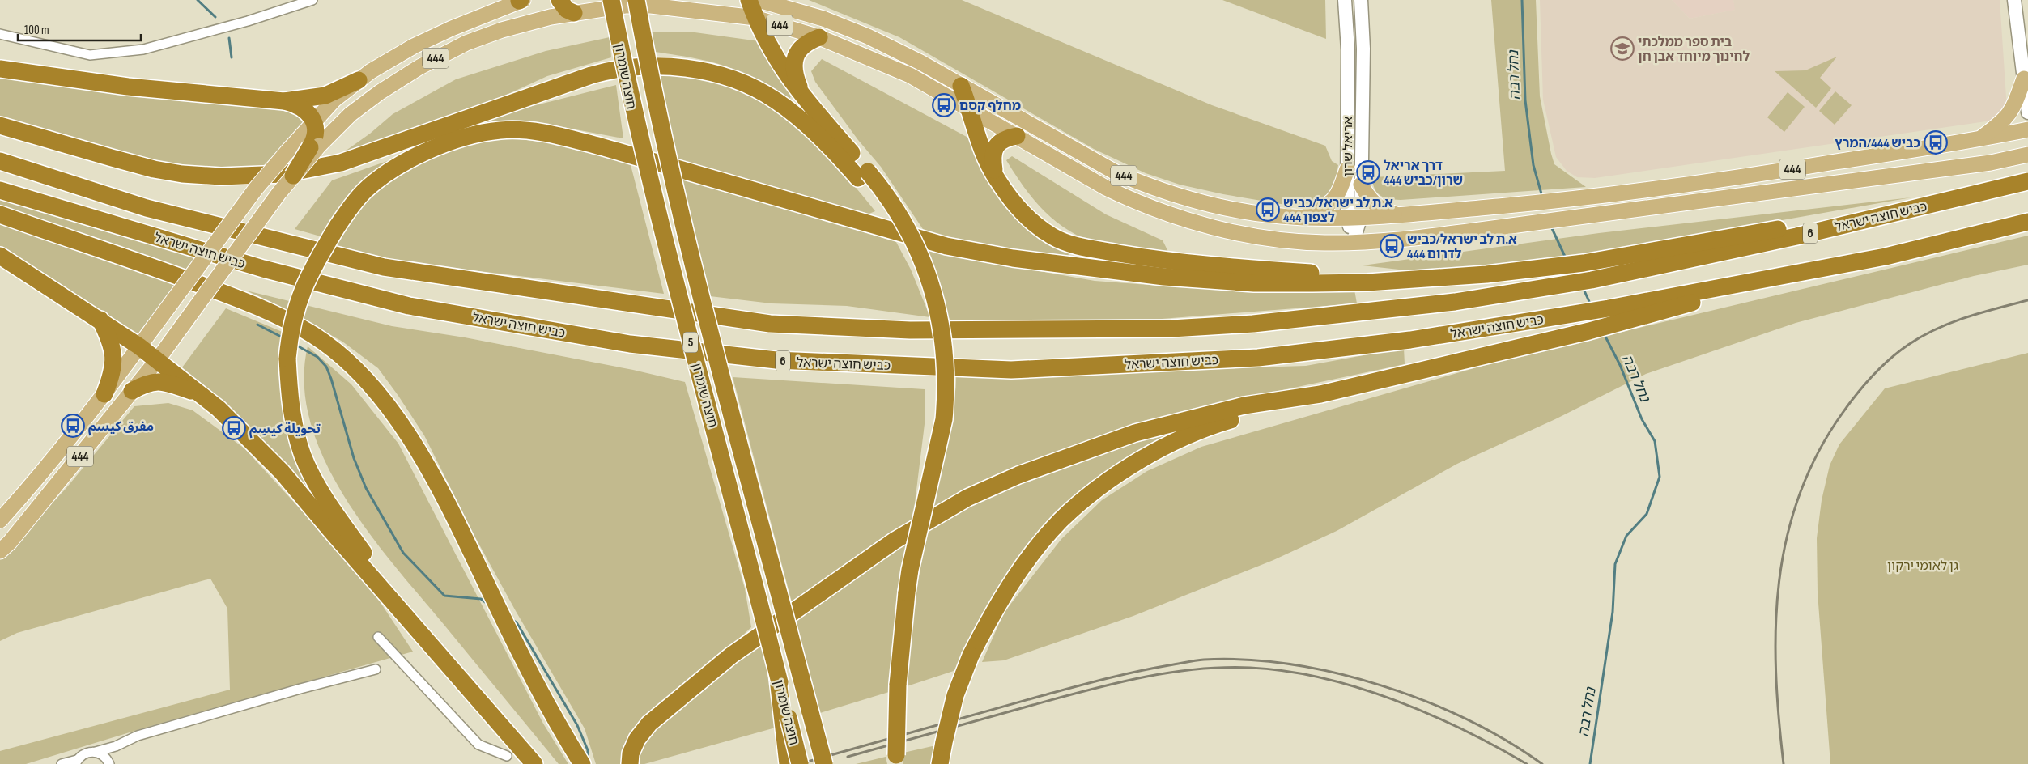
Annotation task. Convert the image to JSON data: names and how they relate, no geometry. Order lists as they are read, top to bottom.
{
  "streets": {
    "highway": [
      "חוצה שומרון",
      "כביש חוצה ישראל",
      "6",
      "5"
    ],
    "main road": ["444", "אריאל שרון"]
  },
  "crossings": [
    ["444", "אריאל שרון"],
    ["כביש חוצה ישראל", "6"]
  ],
  "water": ["נחל רבה"],
  "parks": ["גן לאומי ירקון"],
  "places": {
    "school or university": ["בית ספר ממלכתי לחינוך מיוחד אבן חן"],
    "bus stop": [
      "מחלף קסם",
      "כביש 444/המרץ",
      "דרך אריאל שרון/כביש 444",
      "א.ת לב ישראל/כביש 444 לצפון",
      "א.ת לב ישראל/כביש 444 לדרום",
      "مفرق كيسم",
      "تحويلة كيسِم"
    ]
  },
  "scale_bar": "100 m"
}
